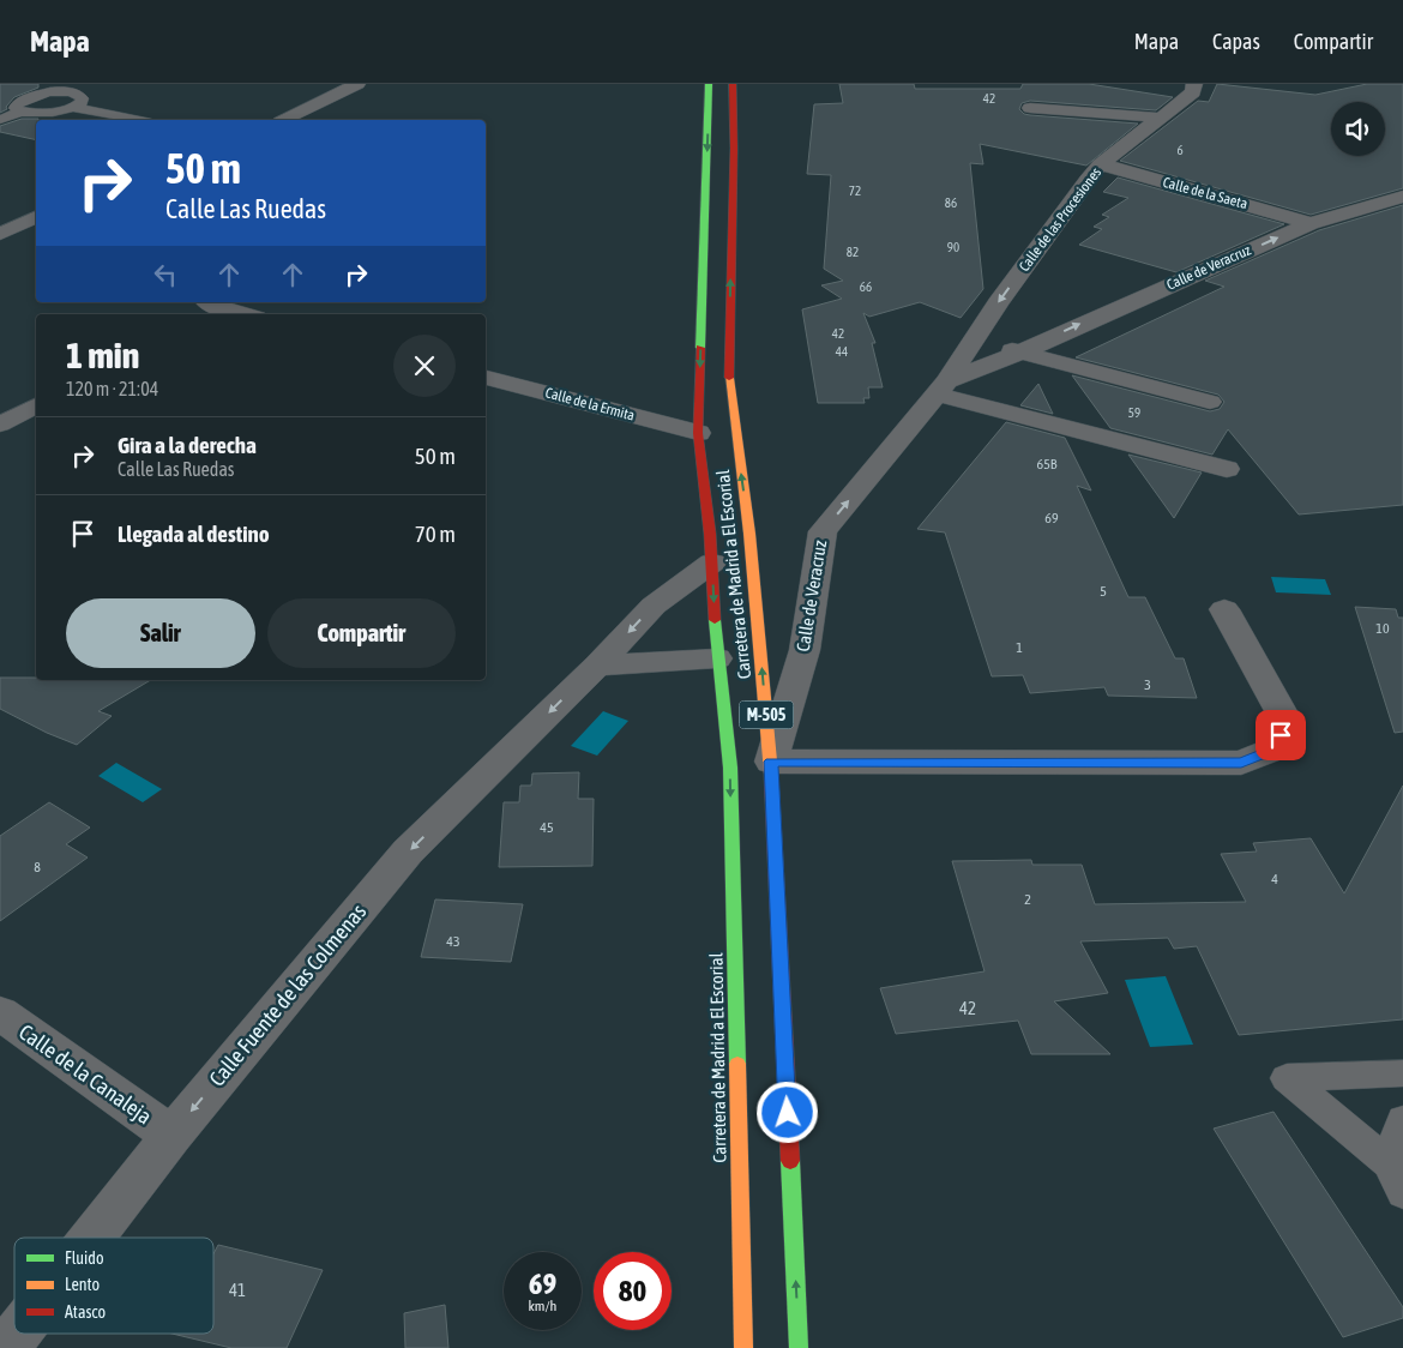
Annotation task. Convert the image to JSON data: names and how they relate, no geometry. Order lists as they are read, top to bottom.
{
  "streets": {
    "highway": ["Carretera de Madrid a El Escorial", "M-505"],
    "street": [
      "Calle de la Saeta",
      "Calle de las Procesiones",
      "Calle de Veracruz",
      "Calle de la Ermita",
      "Calle Fuente de las Colmenas",
      "Calle de la Canaleja"
    ]
  },
  "crossings": [
    ["Calle de la Saeta", "Calle de las Procesiones"],
    ["Calle de la Saeta", "Calle de Veracruz"],
    ["Calle de las Procesiones", "Calle de Veracruz"],
    ["Calle de Veracruz", "Carretera de Madrid a El Escorial"],
    ["Calle de la Ermita", "Carretera de Madrid a El Escorial"],
    ["Carretera de Madrid a El Escorial", "Calle Fuente de las Colmenas"],
    ["Calle Fuente de las Colmenas", "Calle de la Canaleja"]
  ],
  "one_way": ["Calle de las Procesiones", "Calle de Veracruz", "Calle Fuente de las Colmenas"],
  "house_numbers": [
    "42",
    "6",
    "72",
    "86",
    "90",
    "82",
    "66",
    "42",
    "44",
    "59",
    "65B",
    "69",
    "5",
    "10",
    "1",
    "3",
    "45",
    "8",
    "4",
    "2",
    "43",
    "42",
    "41"
  ],
  "legend": ["Fluido", "Lento", "Atasco"],
  "page": {
    "header": "Mapa",
    "nav": ["Mapa", "Capas", "Compartir"],
    "turn": ["50 m", "Calle Las Ruedas"],
    "heading": ["1 min", "120 m · 21:04"],
    "list": [
      {
        "name": "Gira a la derecha",
        "note": "Calle Las Ruedas",
        "value": "50 m"
      },
      {
        "name": "Llegada al destino",
        "value": "70 m"
      }
    ],
    "buttons": ["Salir", "Compartir"],
    "speed": "69 km/h",
    "limit": "80"
  }
}
